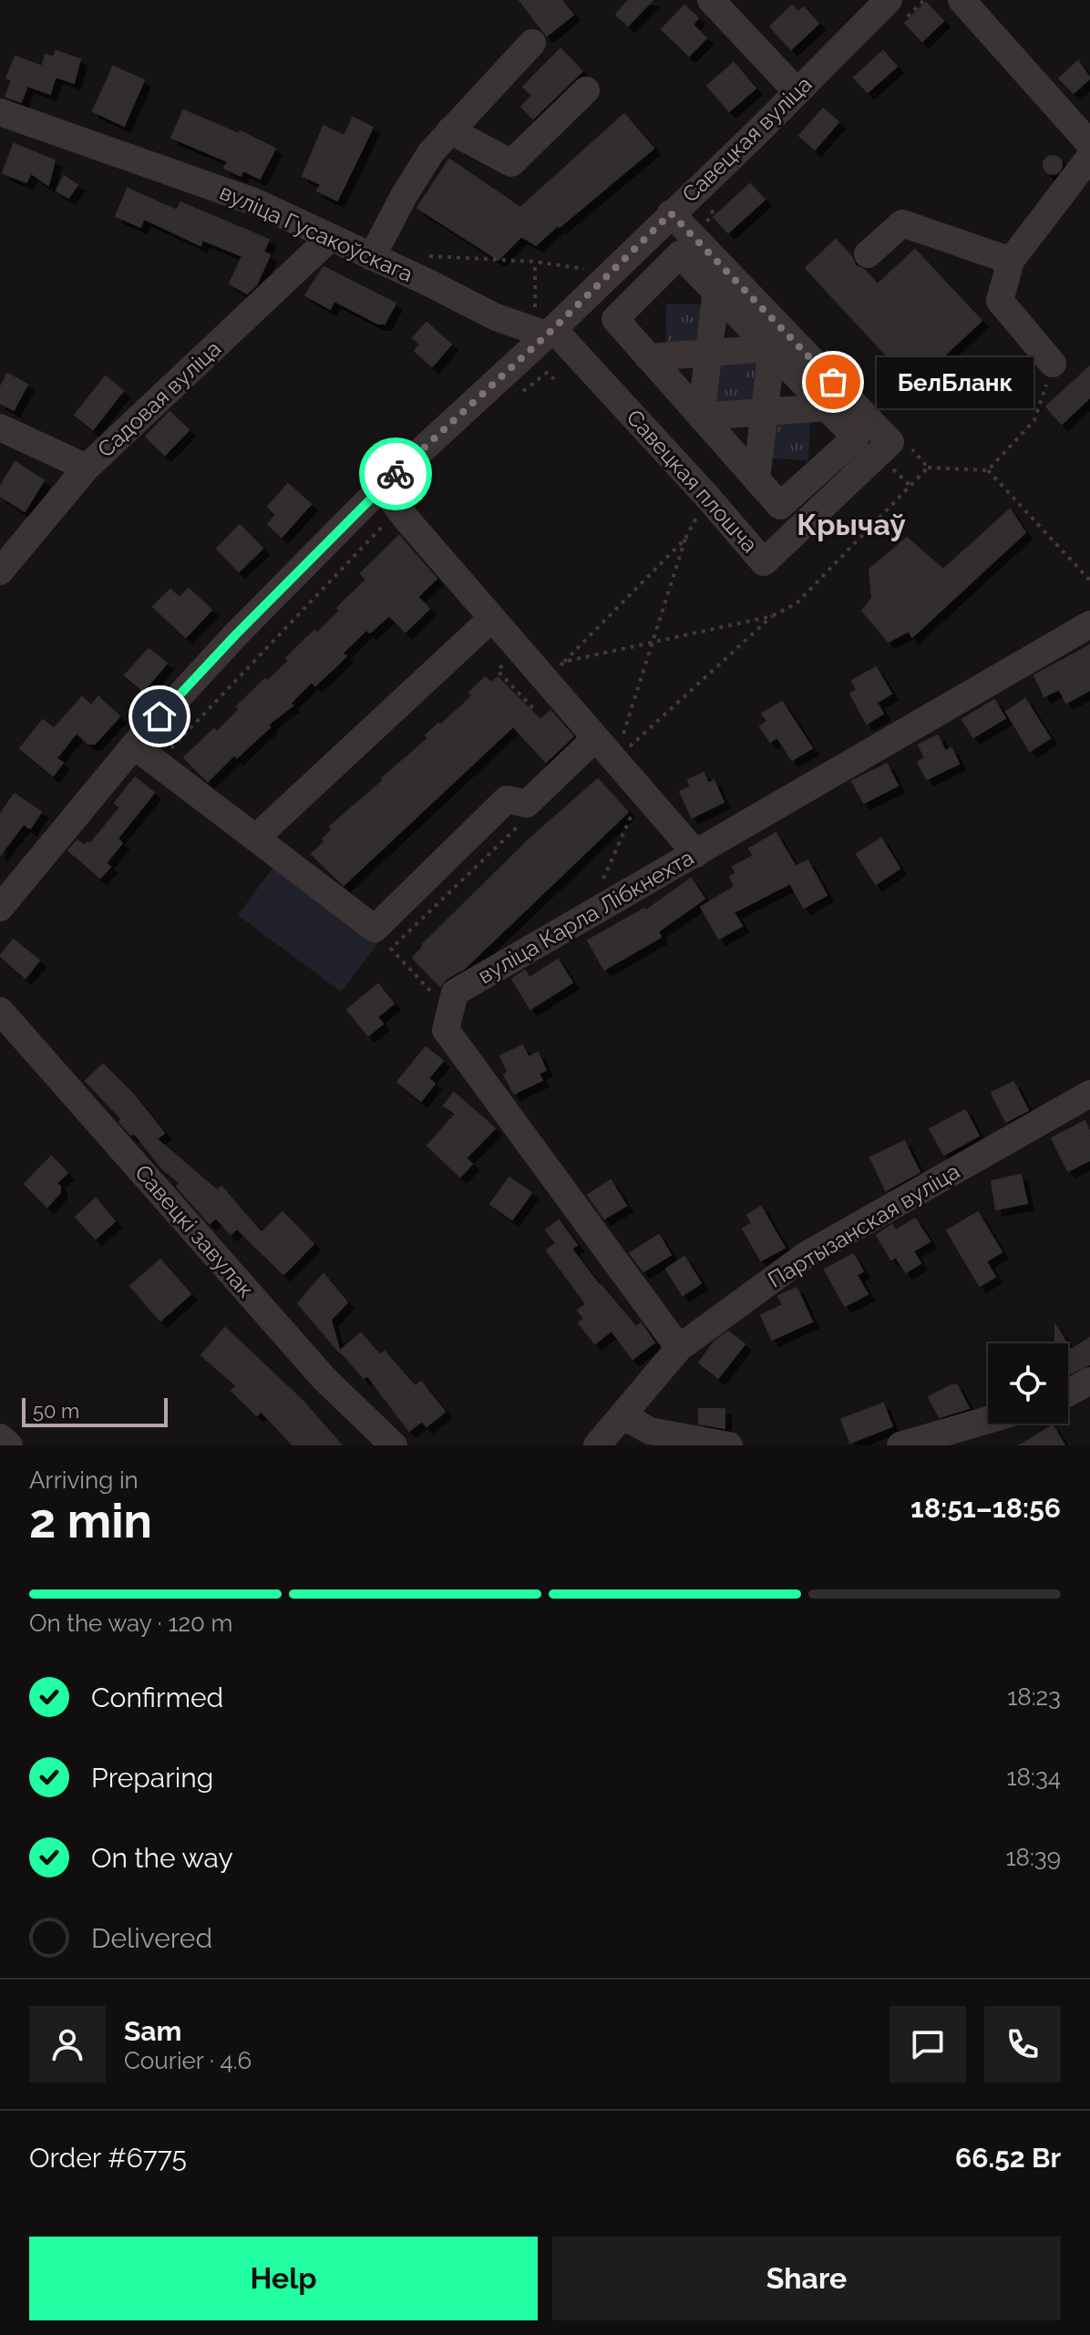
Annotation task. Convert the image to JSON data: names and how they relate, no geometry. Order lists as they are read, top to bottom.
{
  "streets": {
    "street": [
      "Савецкая вуліца",
      "вуліца Гусакоўскага",
      "Садовая вуліца",
      "Савецкая плошча",
      "вуліца Карла Лібкнехта",
      "Партызанская вуліца",
      "Савецкі завулак"
    ]
  },
  "crossings": [
    ["Савецкая вуліца", "вуліца Гусакоўскага"],
    ["Савецкая вуліца", "Савецкая плошча"],
    ["вуліца Гусакоўскага", "Садовая вуліца"],
    ["вуліца Гусакоўскага", "Савецкая плошча"]
  ],
  "districts": ["Крычаў"],
  "places": ["БелБланк"],
  "scale_bar": "50 m",
  "page": {
    "bubble": "БелБланк",
    "scale": "50 m",
    "heading": ["2 min", "Arriving in", "18:51–18:56"],
    "panel": [
      "Sam",
      "Courier · 4.6",
      "Order #6775",
      "66.52 Br"
    ],
    "bar": "On the way · 120 m",
    "list": [
      ["Confirmed", "18:23"],
      ["Preparing", "18:34"],
      ["On the way", "18:39"],
      "Delivered"
    ],
    "buttons": ["Help", "Share"]
  }
}
